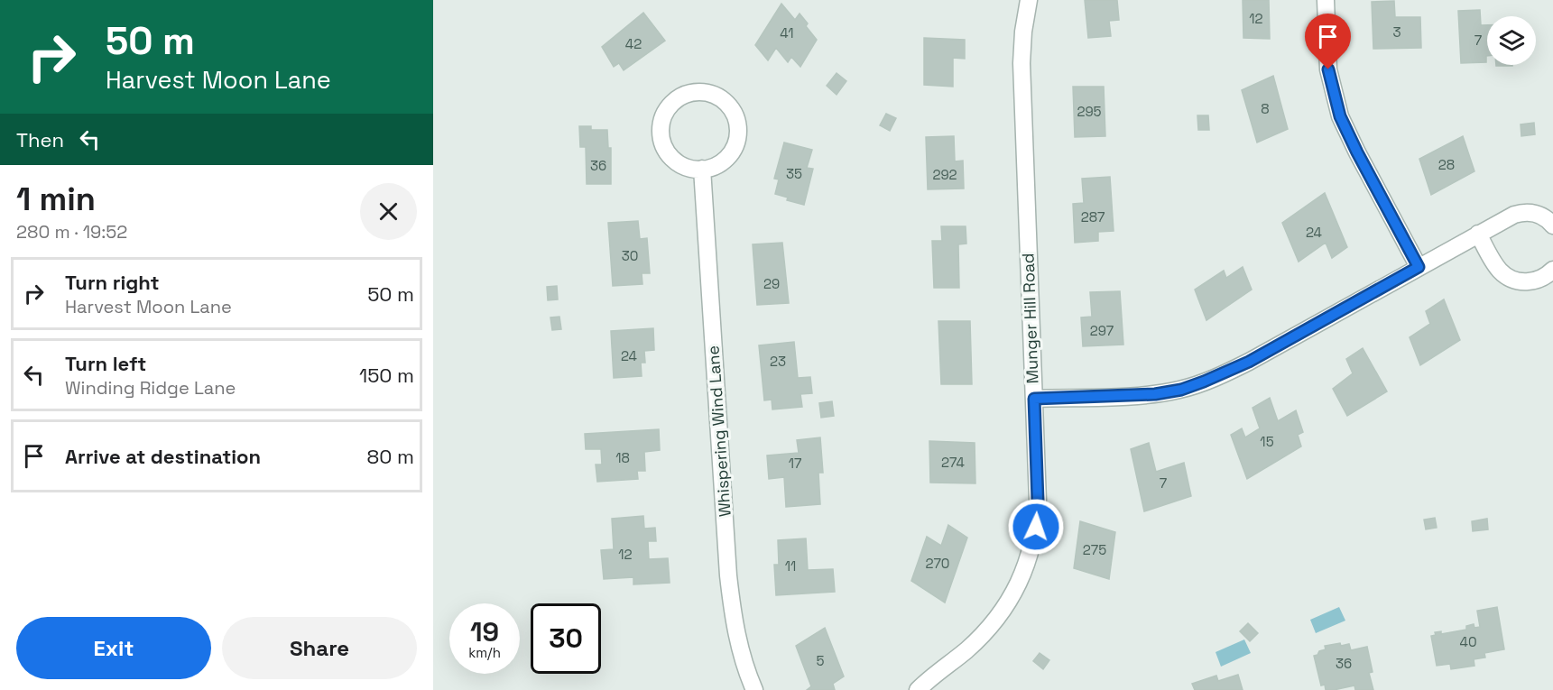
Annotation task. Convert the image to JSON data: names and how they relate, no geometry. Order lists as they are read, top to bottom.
{
  "streets": {
    "street": ["Munger Hill Road", "Whispering Wind Lane"]
  },
  "house_numbers": [
    "12",
    "3",
    "41",
    "7",
    "42",
    "8",
    "295",
    "28",
    "36",
    "35",
    "292",
    "287",
    "24",
    "30",
    "29",
    "297",
    "24",
    "23",
    "15",
    "18",
    "274",
    "17",
    "7",
    "275",
    "12",
    "270",
    "11",
    "40",
    "5",
    "36"
  ],
  "page": {
    "turn": ["50 m", "Harvest Moon Lane"],
    "then": "Then",
    "heading": ["1 min", "280 m · 19:52"],
    "list": [
      {
        "name": "Turn right",
        "note": "Harvest Moon Lane",
        "value": "50 m"
      },
      {
        "name": "Turn left",
        "note": "Winding Ridge Lane",
        "value": "150 m"
      },
      {
        "name": "Arrive at destination",
        "value": "80 m"
      }
    ],
    "speed": "19 km/h",
    "limit": "30",
    "buttons": ["Exit", "Share"]
  }
}
